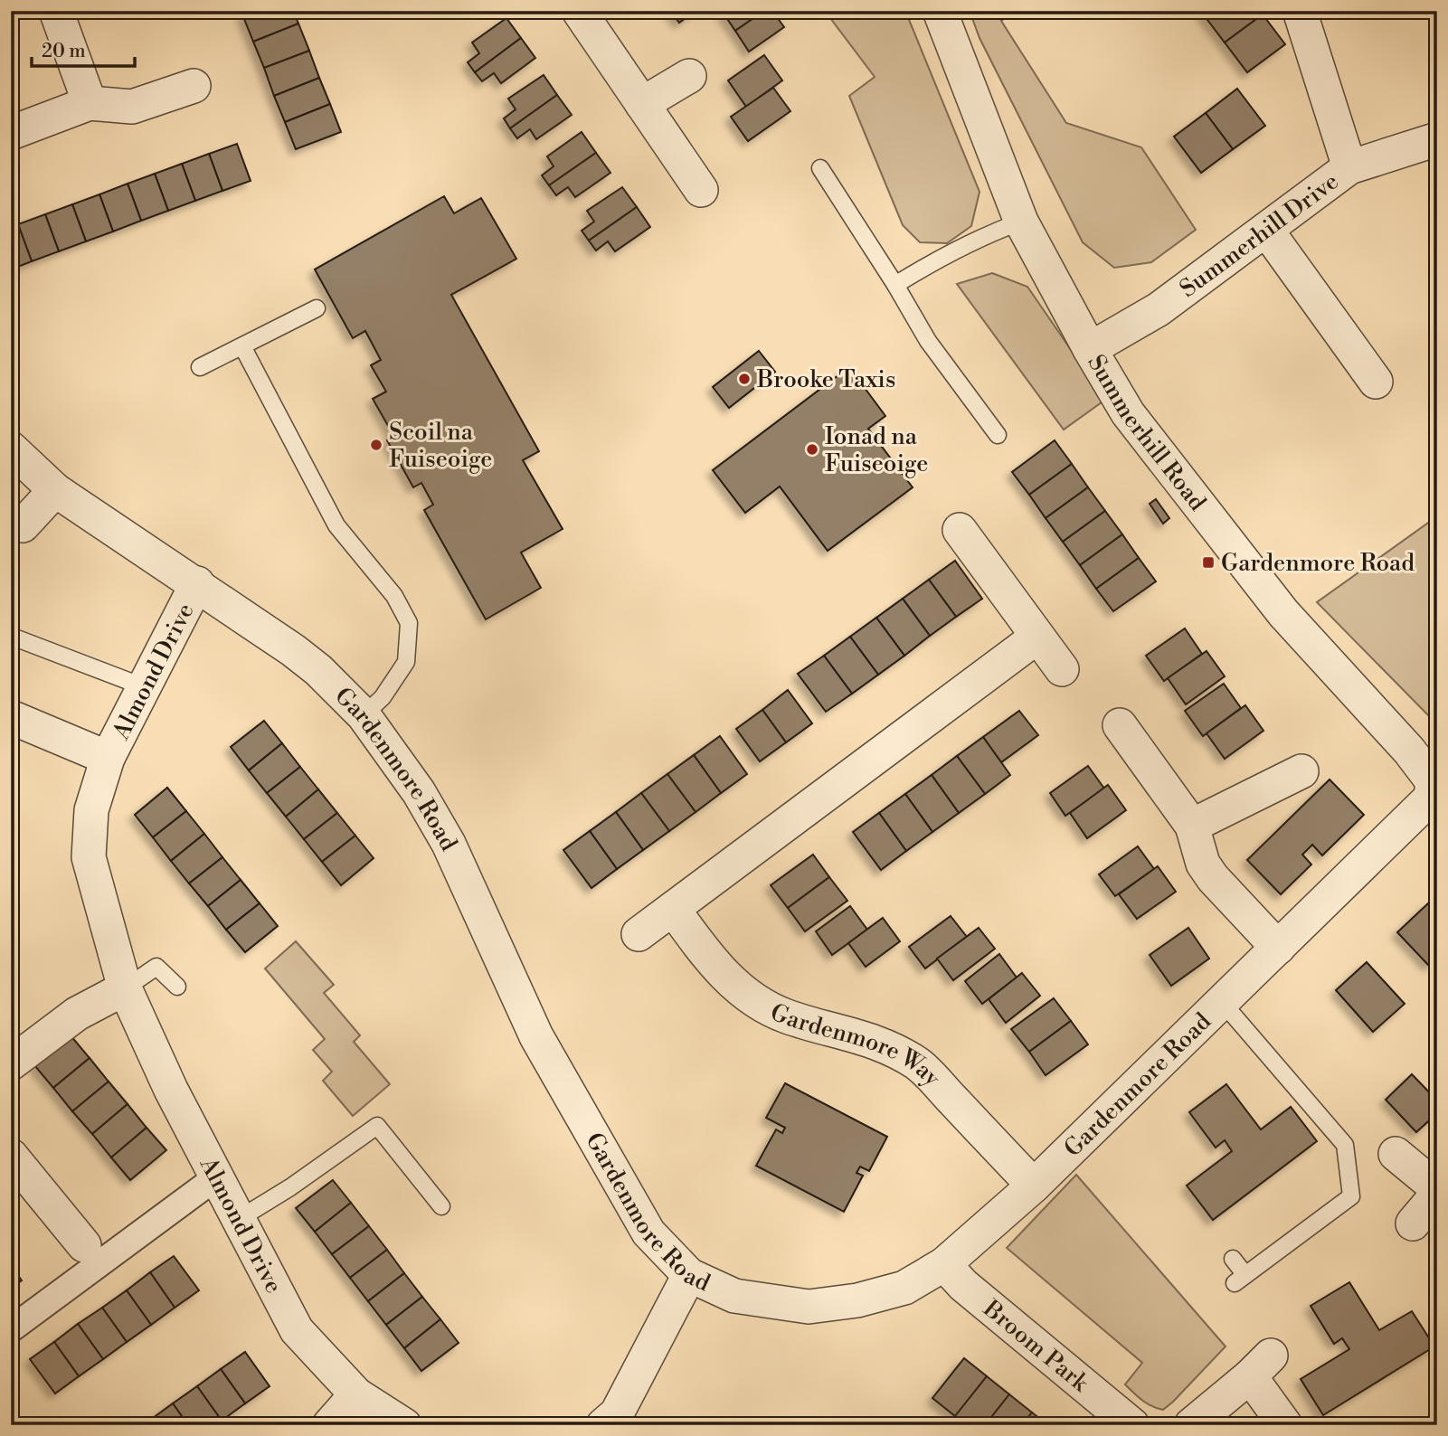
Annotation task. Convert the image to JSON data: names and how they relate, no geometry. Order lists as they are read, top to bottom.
{
  "streets": {
    "street": [
      "Summerhill Drive",
      "Summerhill Road",
      "Almond Drive",
      "Gardenmore Road",
      "Gardenmore Way",
      "Broom Park"
    ]
  },
  "crossings": [
    ["Summerhill Drive", "Summerhill Road"],
    ["Summerhill Road", "Gardenmore Road"],
    ["Almond Drive", "Gardenmore Road"],
    ["Gardenmore Road", "Gardenmore Way"],
    ["Gardenmore Road", "Broom Park"]
  ],
  "places": {
    "other": ["Brooke Taxis", "Scoil na Fuiseoige", "Ionad na Fuiseoige"],
    "transit": ["Gardenmore Road"]
  },
  "scale_bar": "20 m"
}
